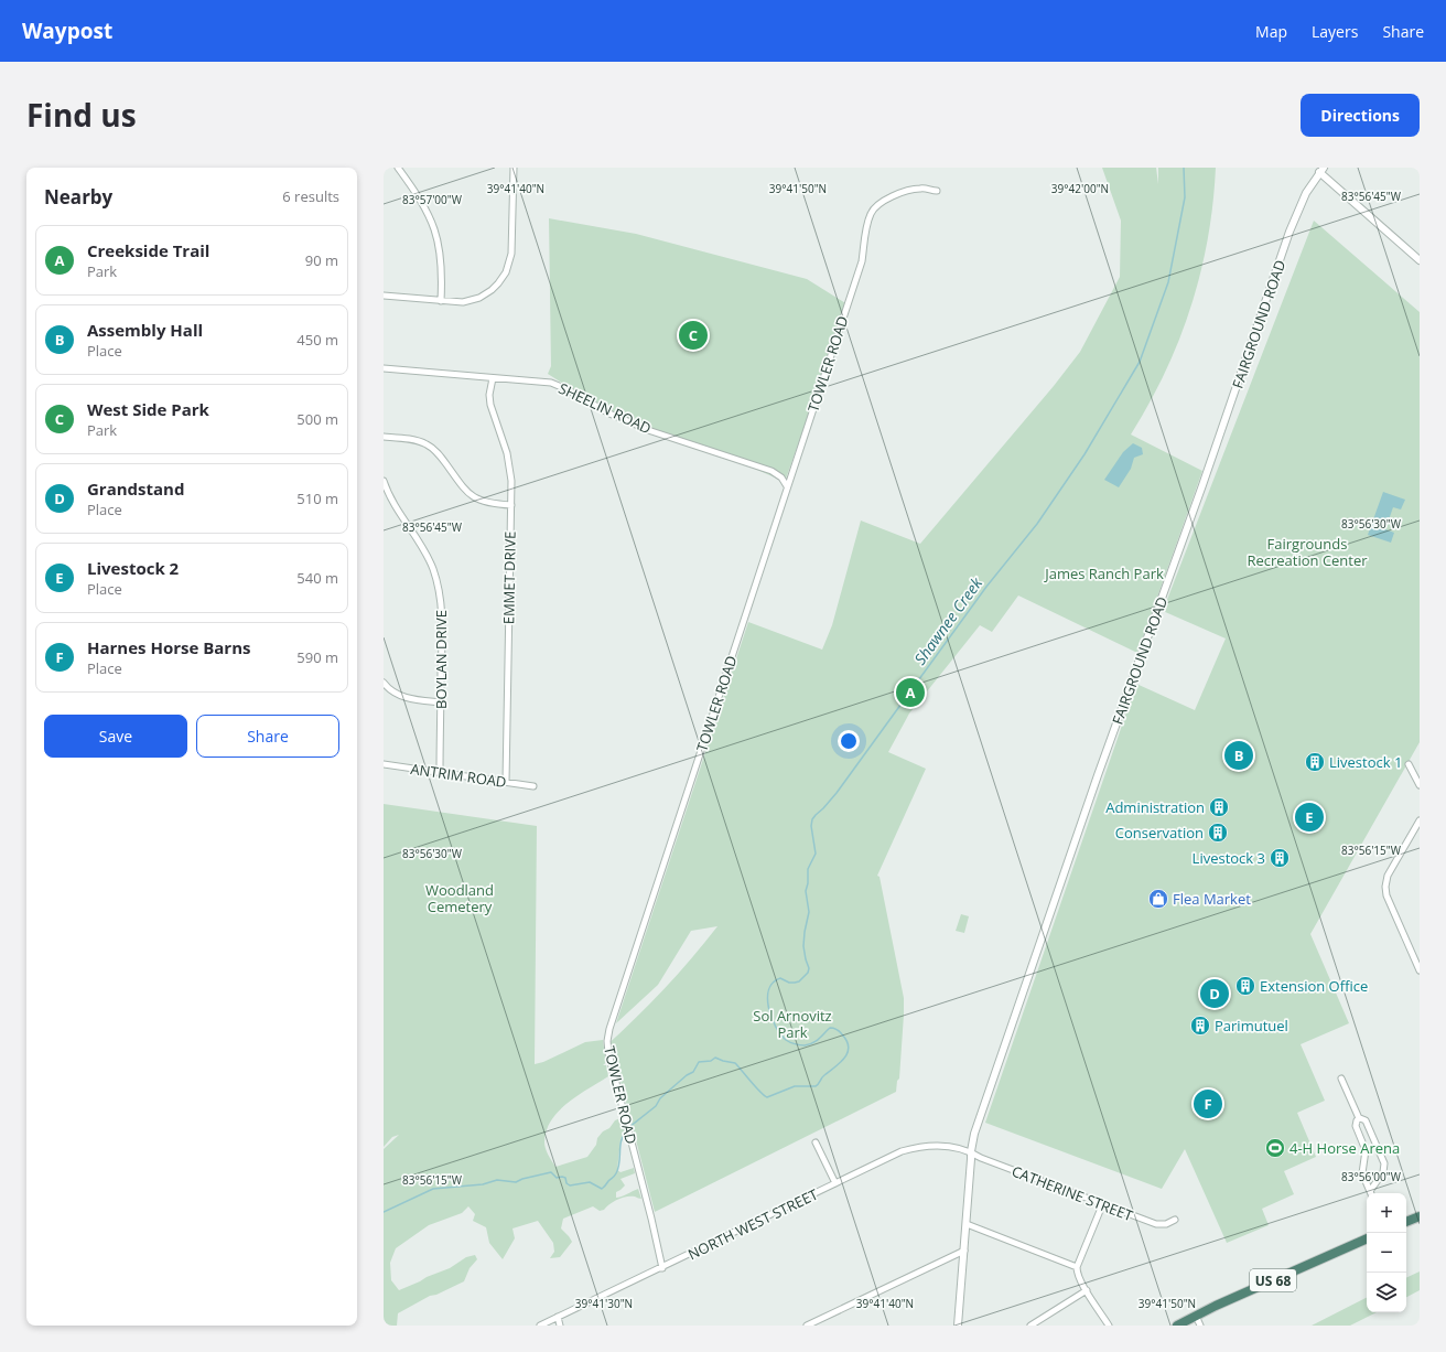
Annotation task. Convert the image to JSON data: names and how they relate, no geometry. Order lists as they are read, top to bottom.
{
  "streets": {
    "highway": ["US 68"],
    "street": [
      "FAIRGROUND ROAD",
      "TOWLER ROAD",
      "SHEELIN ROAD",
      "EMMET DRIVE",
      "BOYLAN DRIVE",
      "ANTRIM ROAD",
      "CATHERINE STREET",
      "NORTH WEST STREET"
    ]
  },
  "crossings": [
    ["FAIRGROUND ROAD", "CATHERINE STREET"],
    ["FAIRGROUND ROAD", "NORTH WEST STREET"],
    ["TOWLER ROAD", "SHEELIN ROAD"],
    ["TOWLER ROAD", "NORTH WEST STREET"],
    ["SHEELIN ROAD", "EMMET DRIVE"],
    ["EMMET DRIVE", "ANTRIM ROAD"],
    ["BOYLAN DRIVE", "ANTRIM ROAD"],
    ["CATHERINE STREET", "NORTH WEST STREET"]
  ],
  "water": ["Shawnee Creek"],
  "parks": [
    "Fairgrounds Recreation Center",
    "James Ranch Park",
    "Woodland Cemetery",
    "Sol Arnovitz Park"
  ],
  "places": {
    "building": [
      "Livestock 1",
      "Administration",
      "Conservation",
      "Livestock 3",
      "Extension Office",
      "Parimutuel"
    ],
    "shop": ["Flea Market"],
    "sports": ["4-H Horse Arena"]
  },
  "page": {
    "header": "Waypost",
    "nav": ["Map", "Layers", "Share"],
    "title": "Find us",
    "buttons": [
      "Directions",
      ["Save", "Share"]
    ],
    "heading": ["Nearby", "6 results"],
    "list": [
      {
        "mark": "A",
        "name": "Creekside Trail",
        "note": "Park",
        "value": "90 m"
      },
      {
        "mark": "B",
        "name": "Assembly Hall",
        "note": "Place",
        "value": "450 m"
      },
      {
        "mark": "C",
        "name": "West Side Park",
        "note": "Park",
        "value": "500 m"
      },
      {
        "mark": "D",
        "name": "Grandstand",
        "note": "Place",
        "value": "510 m"
      },
      {
        "mark": "E",
        "name": "Livestock 2",
        "note": "Place",
        "value": "540 m"
      },
      {
        "mark": "F",
        "name": "Harnes Horse Barns",
        "note": "Place",
        "value": "590 m"
      }
    ],
    "pins": [
      "C",
      "A",
      "B",
      "E",
      "D",
      "F"
    ],
    "map_buttons": ["+", "−"]
  },
  "coordinates": [
    "39°41'40\"N",
    "39°41'50\"N",
    "39°42'00\"N",
    "83°56'45\"W",
    "83°57'00\"W",
    "83°56'30\"W",
    "83°56'15\"W",
    "83°56'00\"W",
    "39°41'30\"N"
  ]
}
